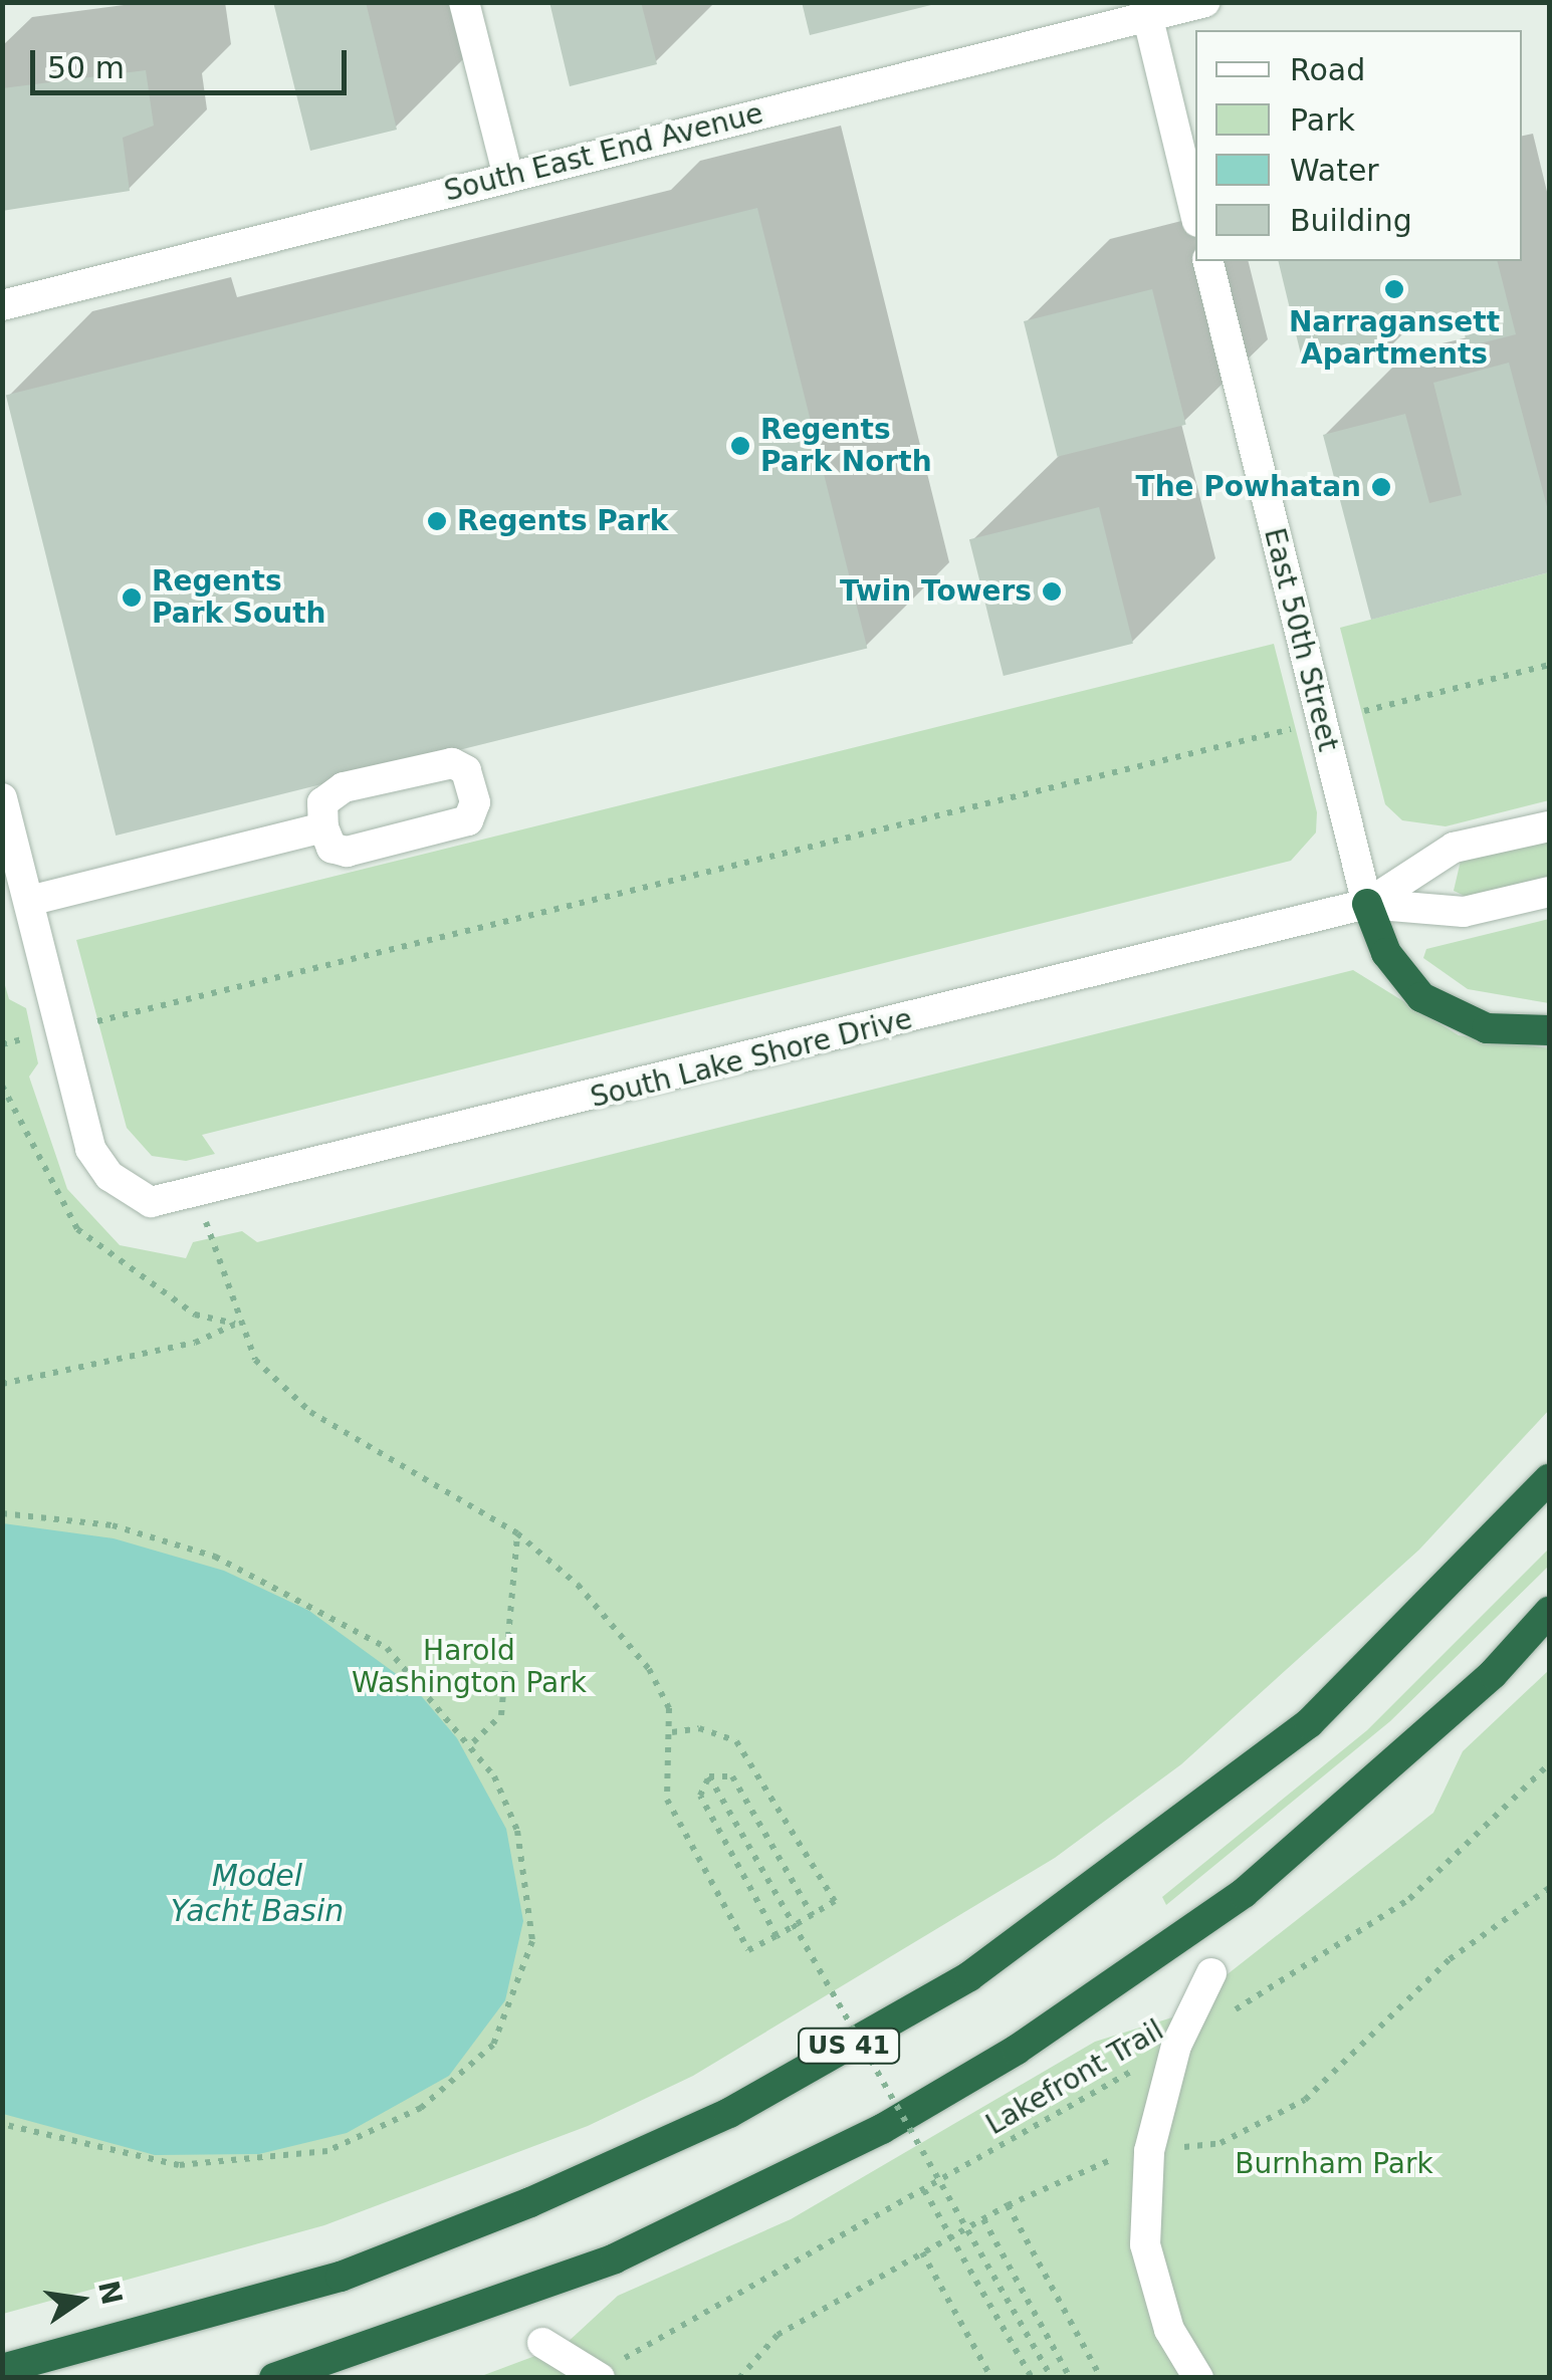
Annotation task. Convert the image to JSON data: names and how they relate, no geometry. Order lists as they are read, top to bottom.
{
  "streets": {
    "highway": ["US 41"],
    "street": ["South East End Avenue", "East 50th Street", "South Lake Shore Drive"],
    "path": ["Lakefront Trail"]
  },
  "crossings": [
    ["East 50th Street", "South Lake Shore Drive"]
  ],
  "water": ["Model Yacht Basin"],
  "parks": ["Harold Washington Park", "Burnham Park"],
  "places": [
    "Narragansett Apartments",
    "Regents Park North",
    "The Powhatan",
    "Regents Park",
    "Twin Towers",
    "Regents Park South"
  ],
  "legend": [
    "Road",
    "Park",
    "Water",
    "Building"
  ],
  "scale_bar": "50 m",
  "north": "right"
}
